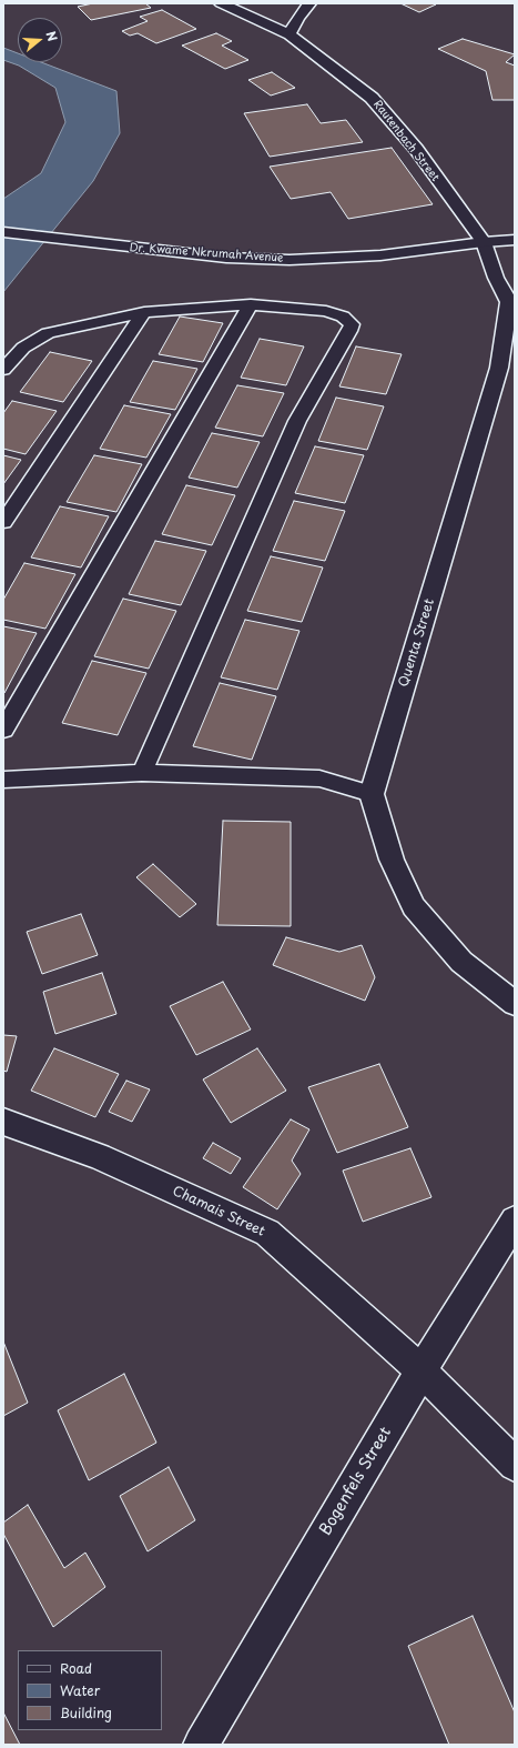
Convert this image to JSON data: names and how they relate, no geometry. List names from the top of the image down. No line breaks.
{"streets":{"street":["Rautenbach Street","Dr. Kwame Nkrumah Avenue","Quenta Street","Chamais Street","Bogenfels Street"]},"crossings":[["Rautenbach Street","Dr. Kwame Nkrumah Avenue"],["Rautenbach Street","Quenta Street"],["Dr. Kwame Nkrumah Avenue","Quenta Street"],["Chamais Street","Bogenfels Street"]],"legend":["Road","Water","Building"],"north":"right"}
